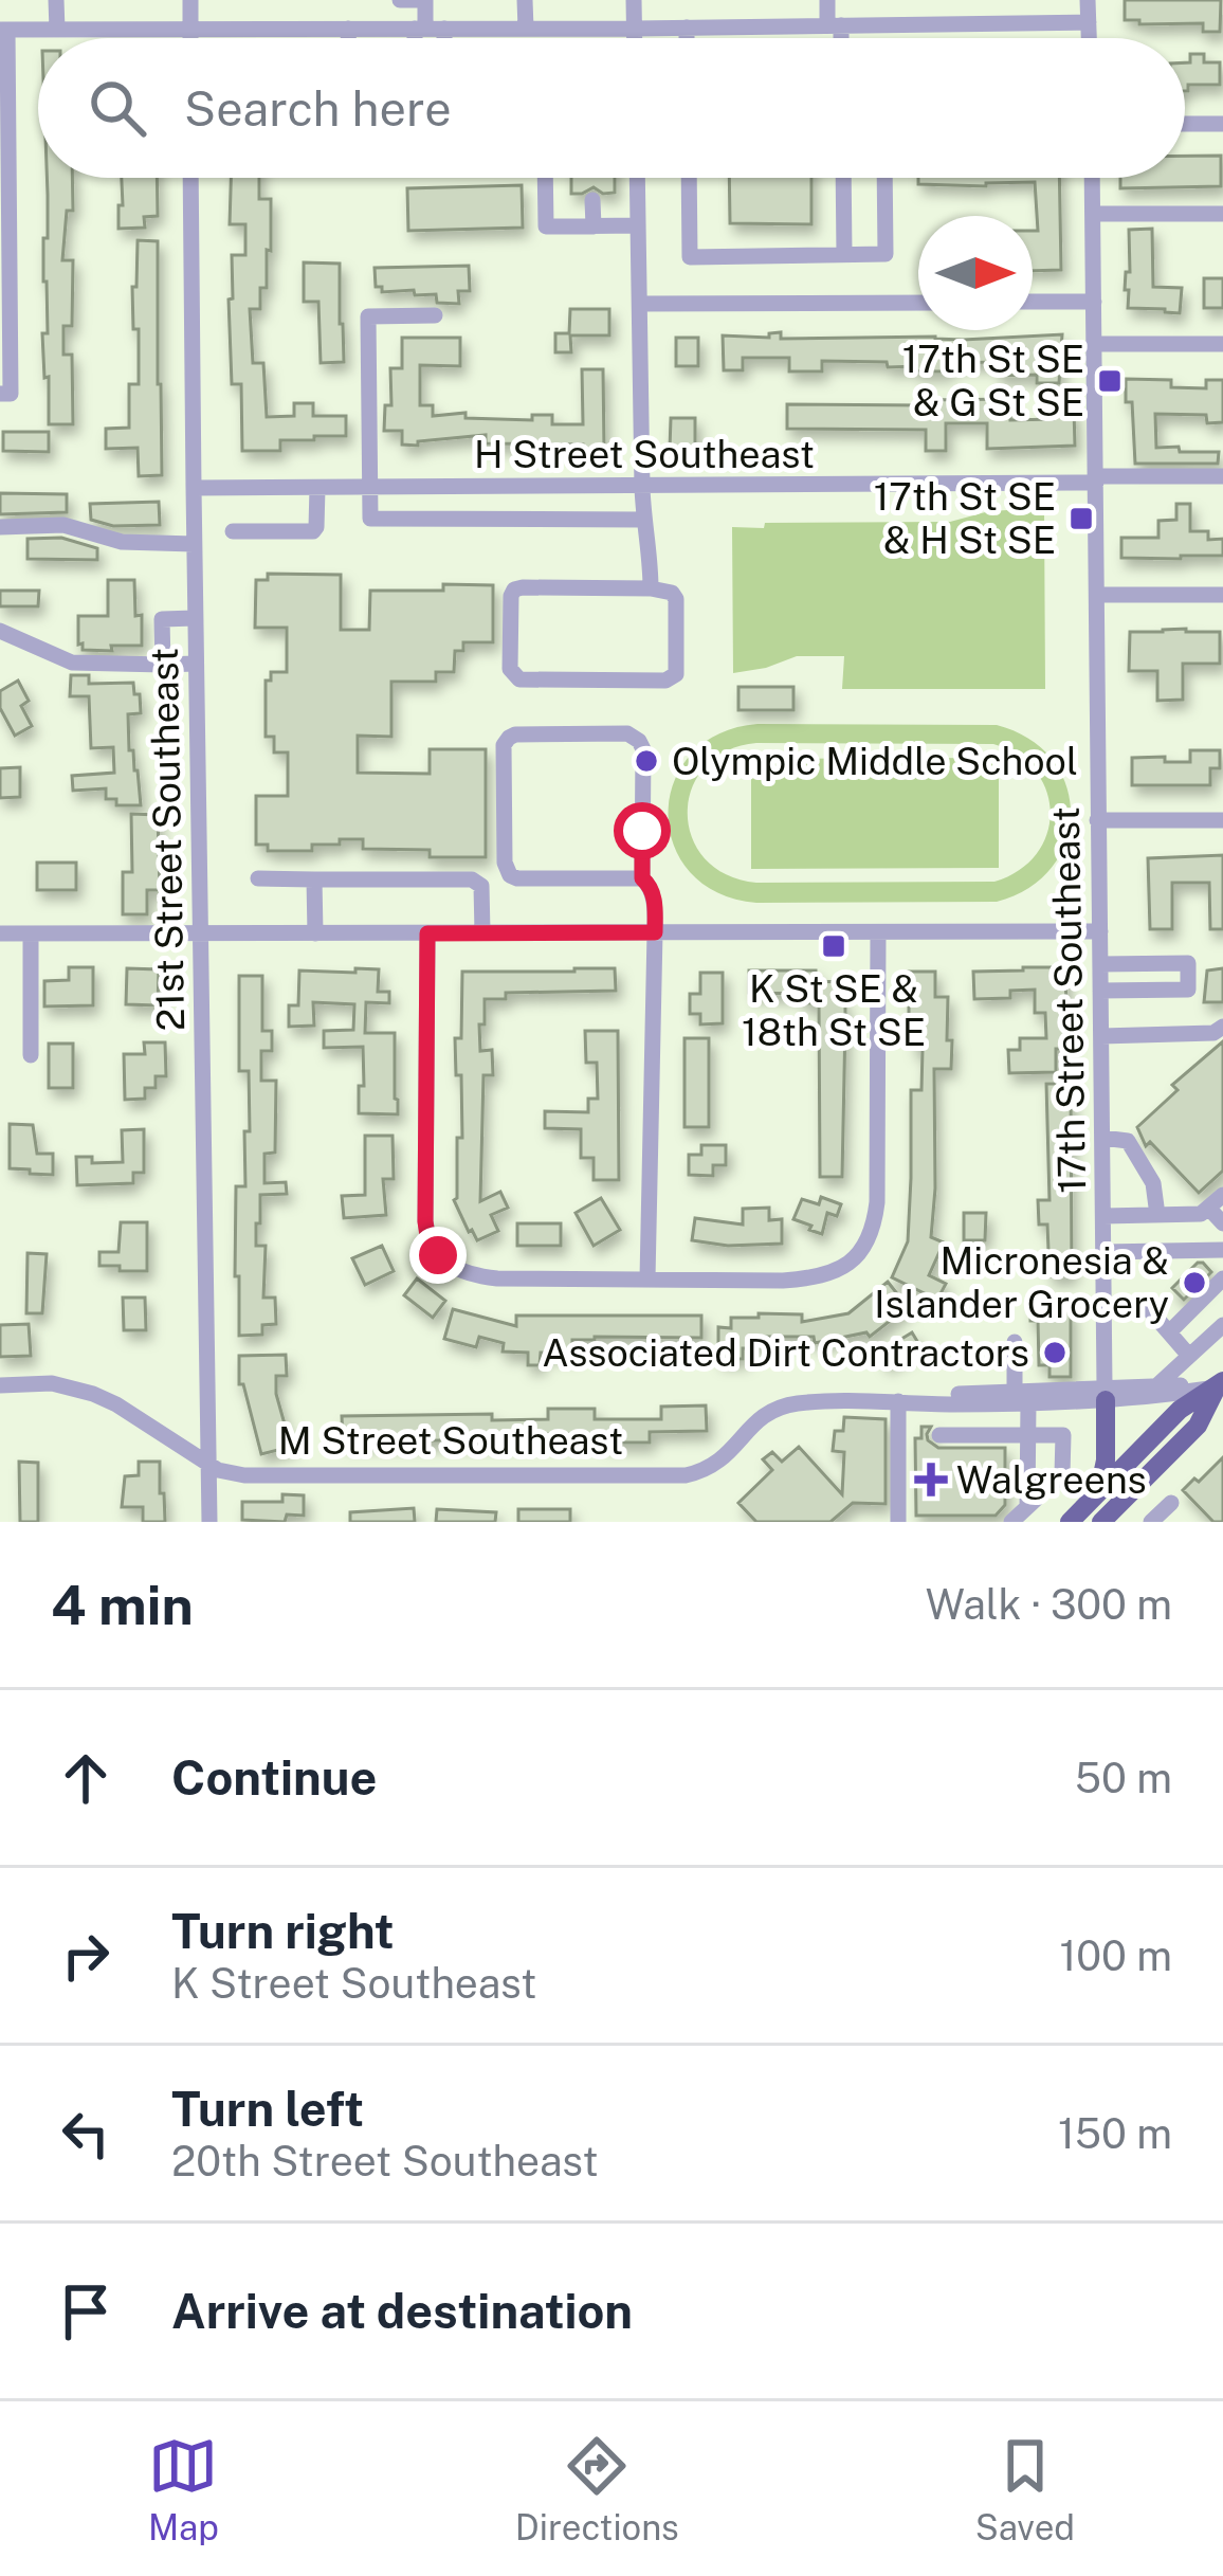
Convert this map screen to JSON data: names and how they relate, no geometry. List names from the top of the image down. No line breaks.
{"streets":{"street":["H Street Southeast","21st Street Southeast","17th Street Southeast","M Street Southeast"]},"crossings":[["H Street Southeast","21st Street Southeast"],["H Street Southeast","17th Street Southeast"],["21st Street Southeast","M Street Southeast"],["17th Street Southeast","M Street Southeast"]],"places":{"transit":["17th St SE & G St SE","17th St SE & H St SE","K St SE & 18th St SE"],"other":["Olympic Middle School","Micronesia & Islander Grocery","Associated Dirt Contractors"],"health":["Walgreens"]},"north":"right","page":{"search":"Search here","heading":["4 min","Walk · 300 m"],"list":[["Continue","50 m"],["Turn right","K Street Southeast","100 m"],["Turn left","20th Street Southeast","150 m"],"Arrive at destination"],"nav":["Map","Directions","Saved"]}}
